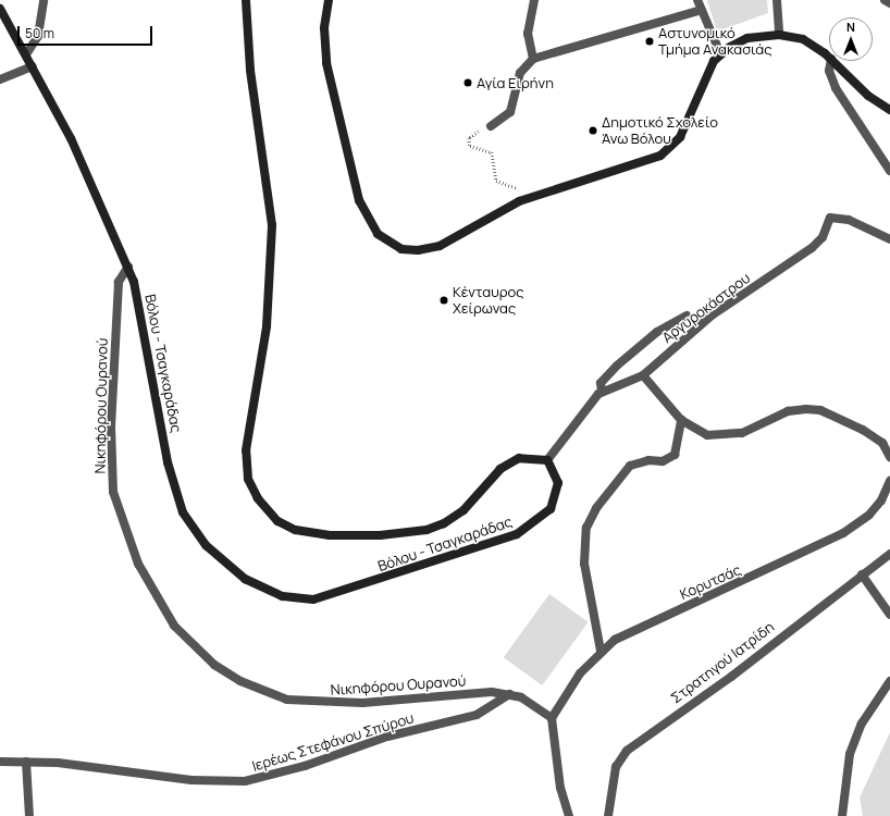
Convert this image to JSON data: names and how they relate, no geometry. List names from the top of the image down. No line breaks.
{"streets":{"main road":["Βόλου - Τσαγκαράδας"],"street":["Αργυροκάστρου","Νικηφόρου Ουρανού","Κορυτσάς","Στρατηγού Ιατρίδη","Ιερέως Στεφάνου Σπύρου"]},"crossings":[["Βόλου - Τσαγκαράδας","Νικηφόρου Ουρανού"],["Νικηφόρου Ουρανού","Κορυτσάς"],["Νικηφόρου Ουρανού","Ιερέως Στεφάνου Σπύρου"]],"places":["Αστυνομικό Τμήμα Ανακασιάς","Αγία Ειρήνη","Δημοτικό Σχολείο Άνω Βόλου","Κένταυρος Χείρωνας"],"scale_bar":"50 m","north":"top"}
